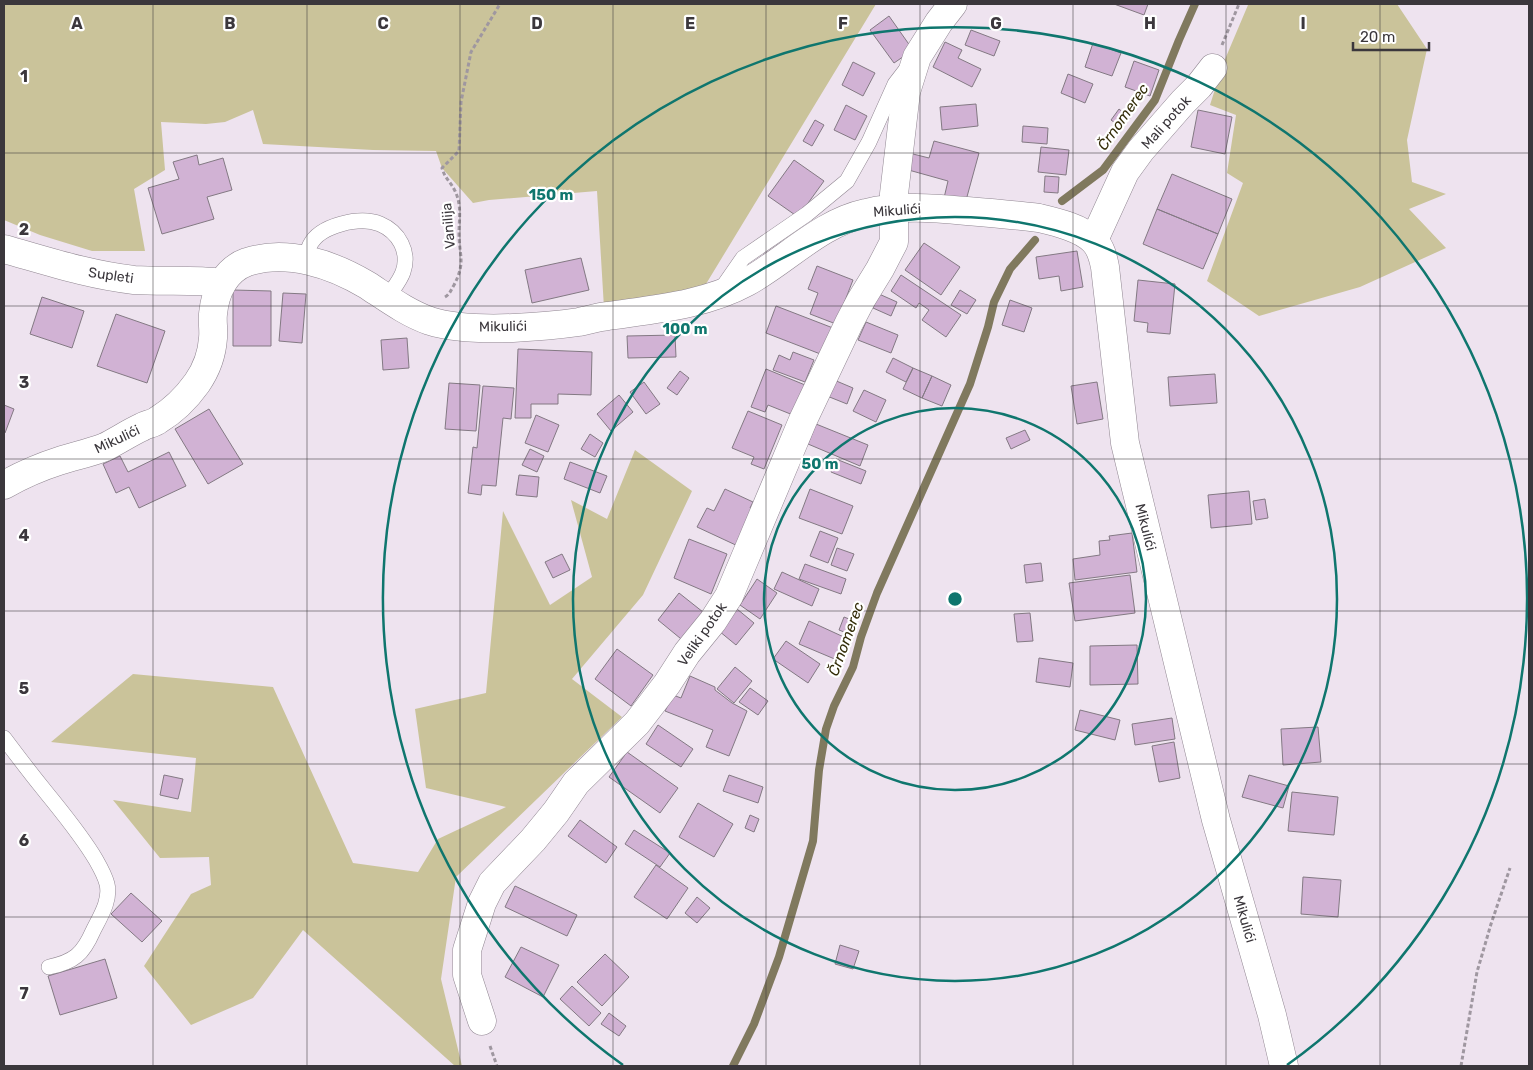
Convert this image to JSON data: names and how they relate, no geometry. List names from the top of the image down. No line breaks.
{"streets":{"street":["Mali potok","Mikulići","Supleti","Veliki potok"],"path":["Vanilija"]},"crossings":[["Mali potok","Mikulići"],["Mikulići","Vanilija"],["Mikulići","Supleti"],["Mikulići","Veliki potok"]],"water":["Črnomerec"],"scale_bar":"20 m","grid":{"columns":["A","B","C","D","E","F","G","H","I"],"rows":["1","2","3","4","5","6","7"]},"rings":["150 m","100 m","50 m"]}
